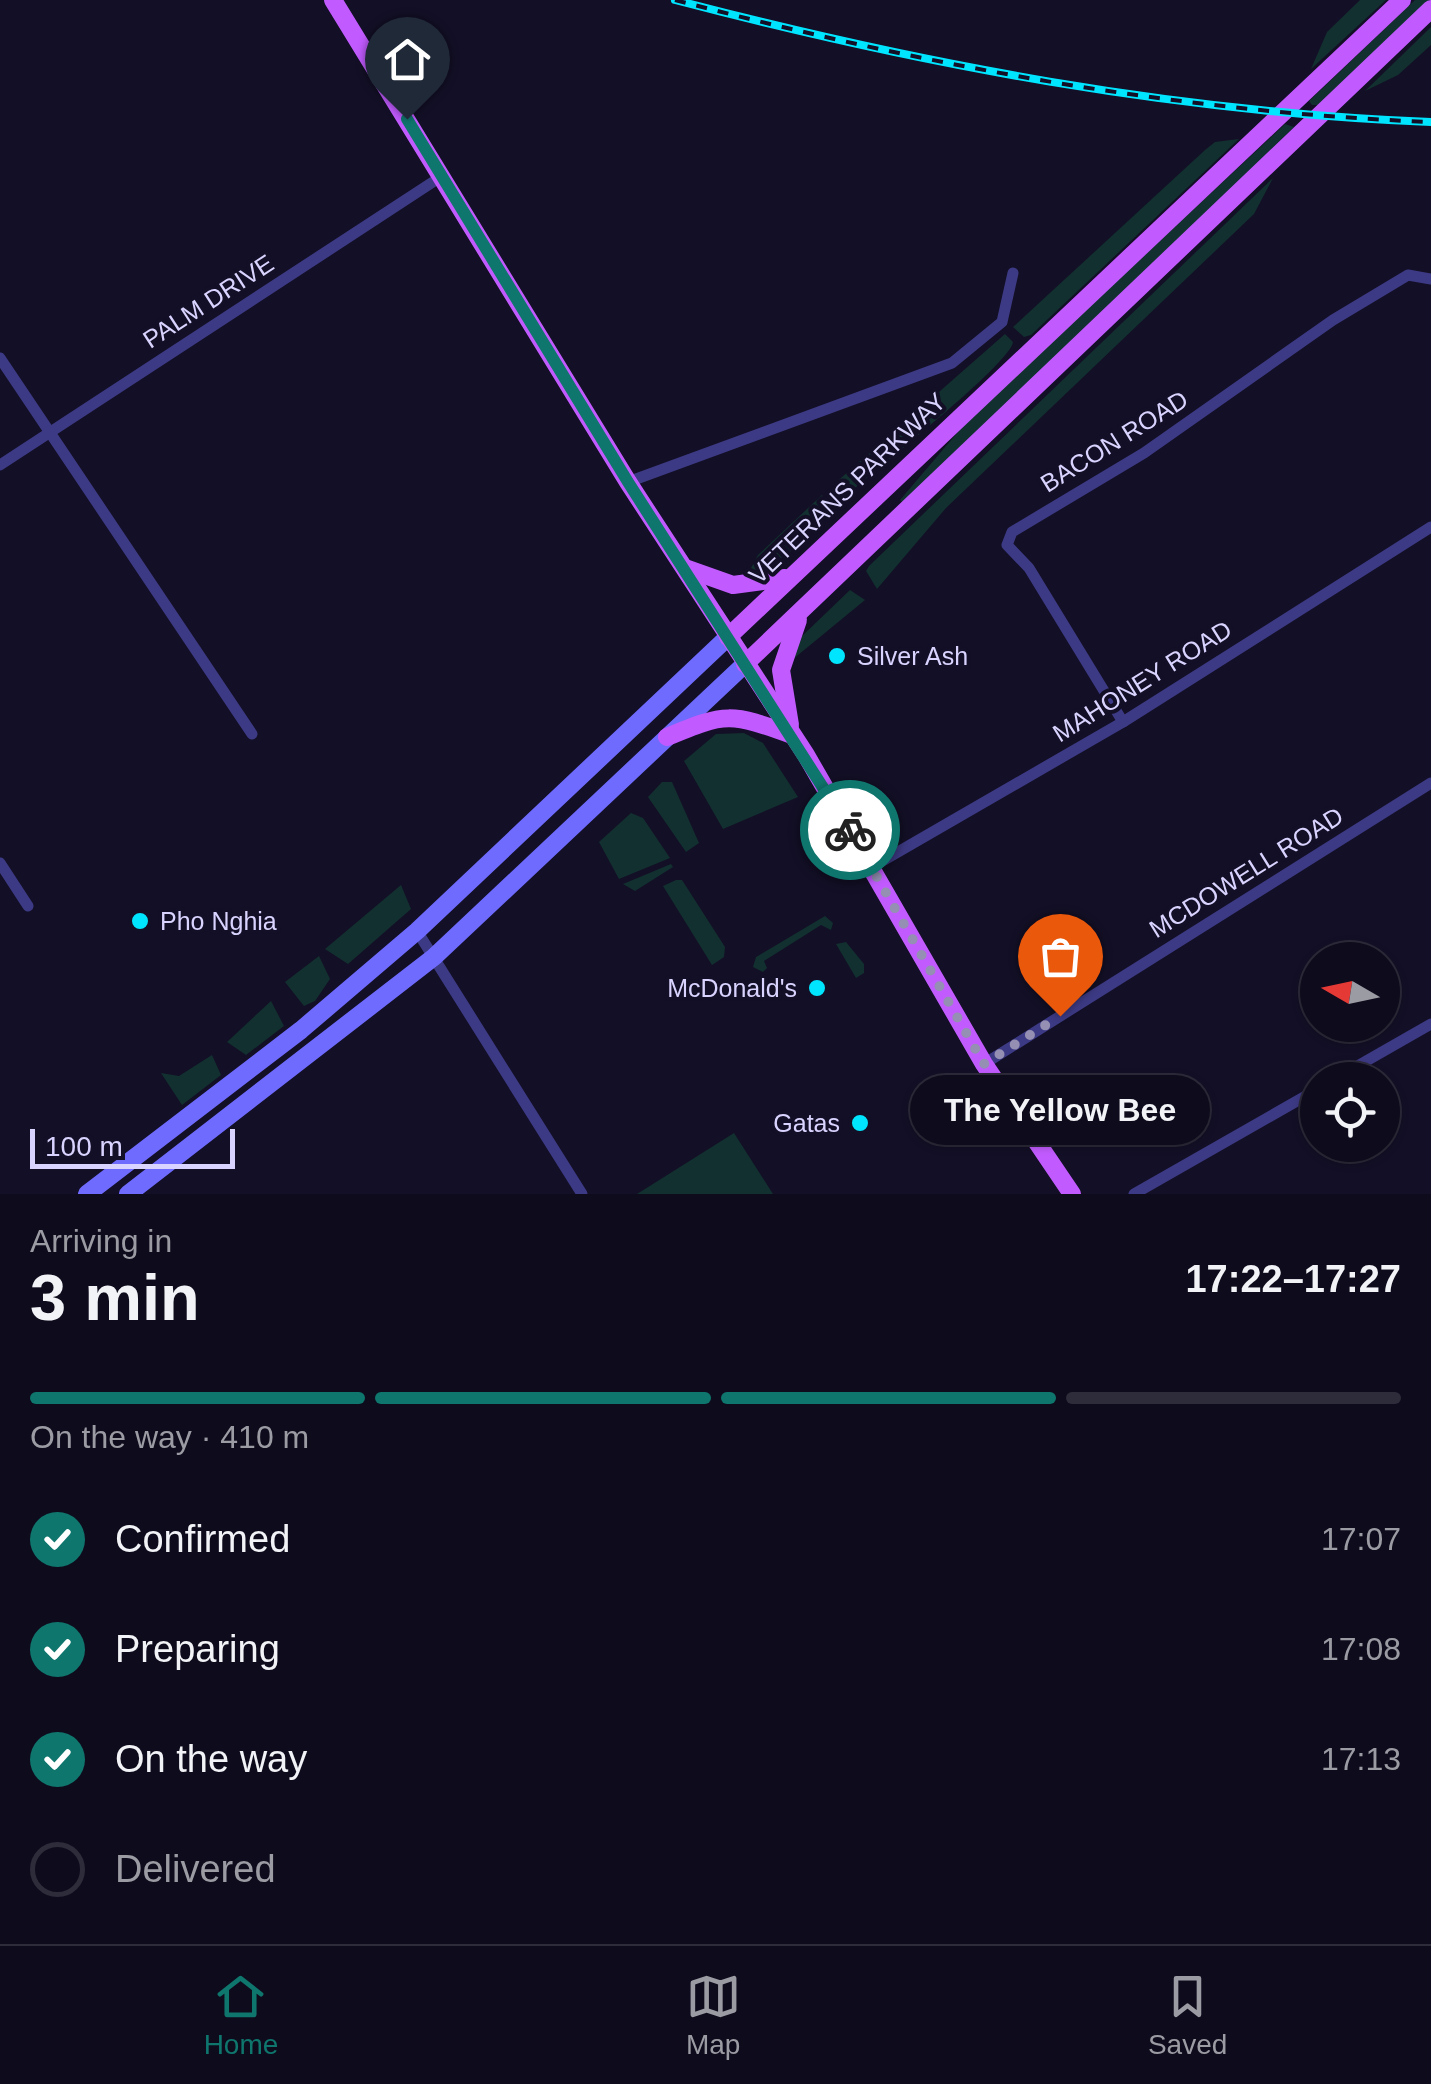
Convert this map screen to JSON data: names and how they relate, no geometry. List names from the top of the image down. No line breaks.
{"streets":{"main road":["VETERANS PARKWAY"],"street":["PALM DRIVE","BACON ROAD","MAHONEY ROAD","MCDOWELL ROAD"]},"crossings":[["BACON ROAD","MAHONEY ROAD"]],"places":["Silver Ash","Pho Nghia","McDonald's","The Yellow Bee","Gatas"],"scale_bar":"100 m","north":"left","page":{"bubble":"The Yellow Bee","scale":"100 m","heading":["3 min","Arriving in","17:22–17:27"],"bar":"On the way · 410 m","list":[["Confirmed","17:07"],["Preparing","17:08"],["On the way","17:13"],"Delivered"],"tabs":["Home","Map","Saved"]}}
